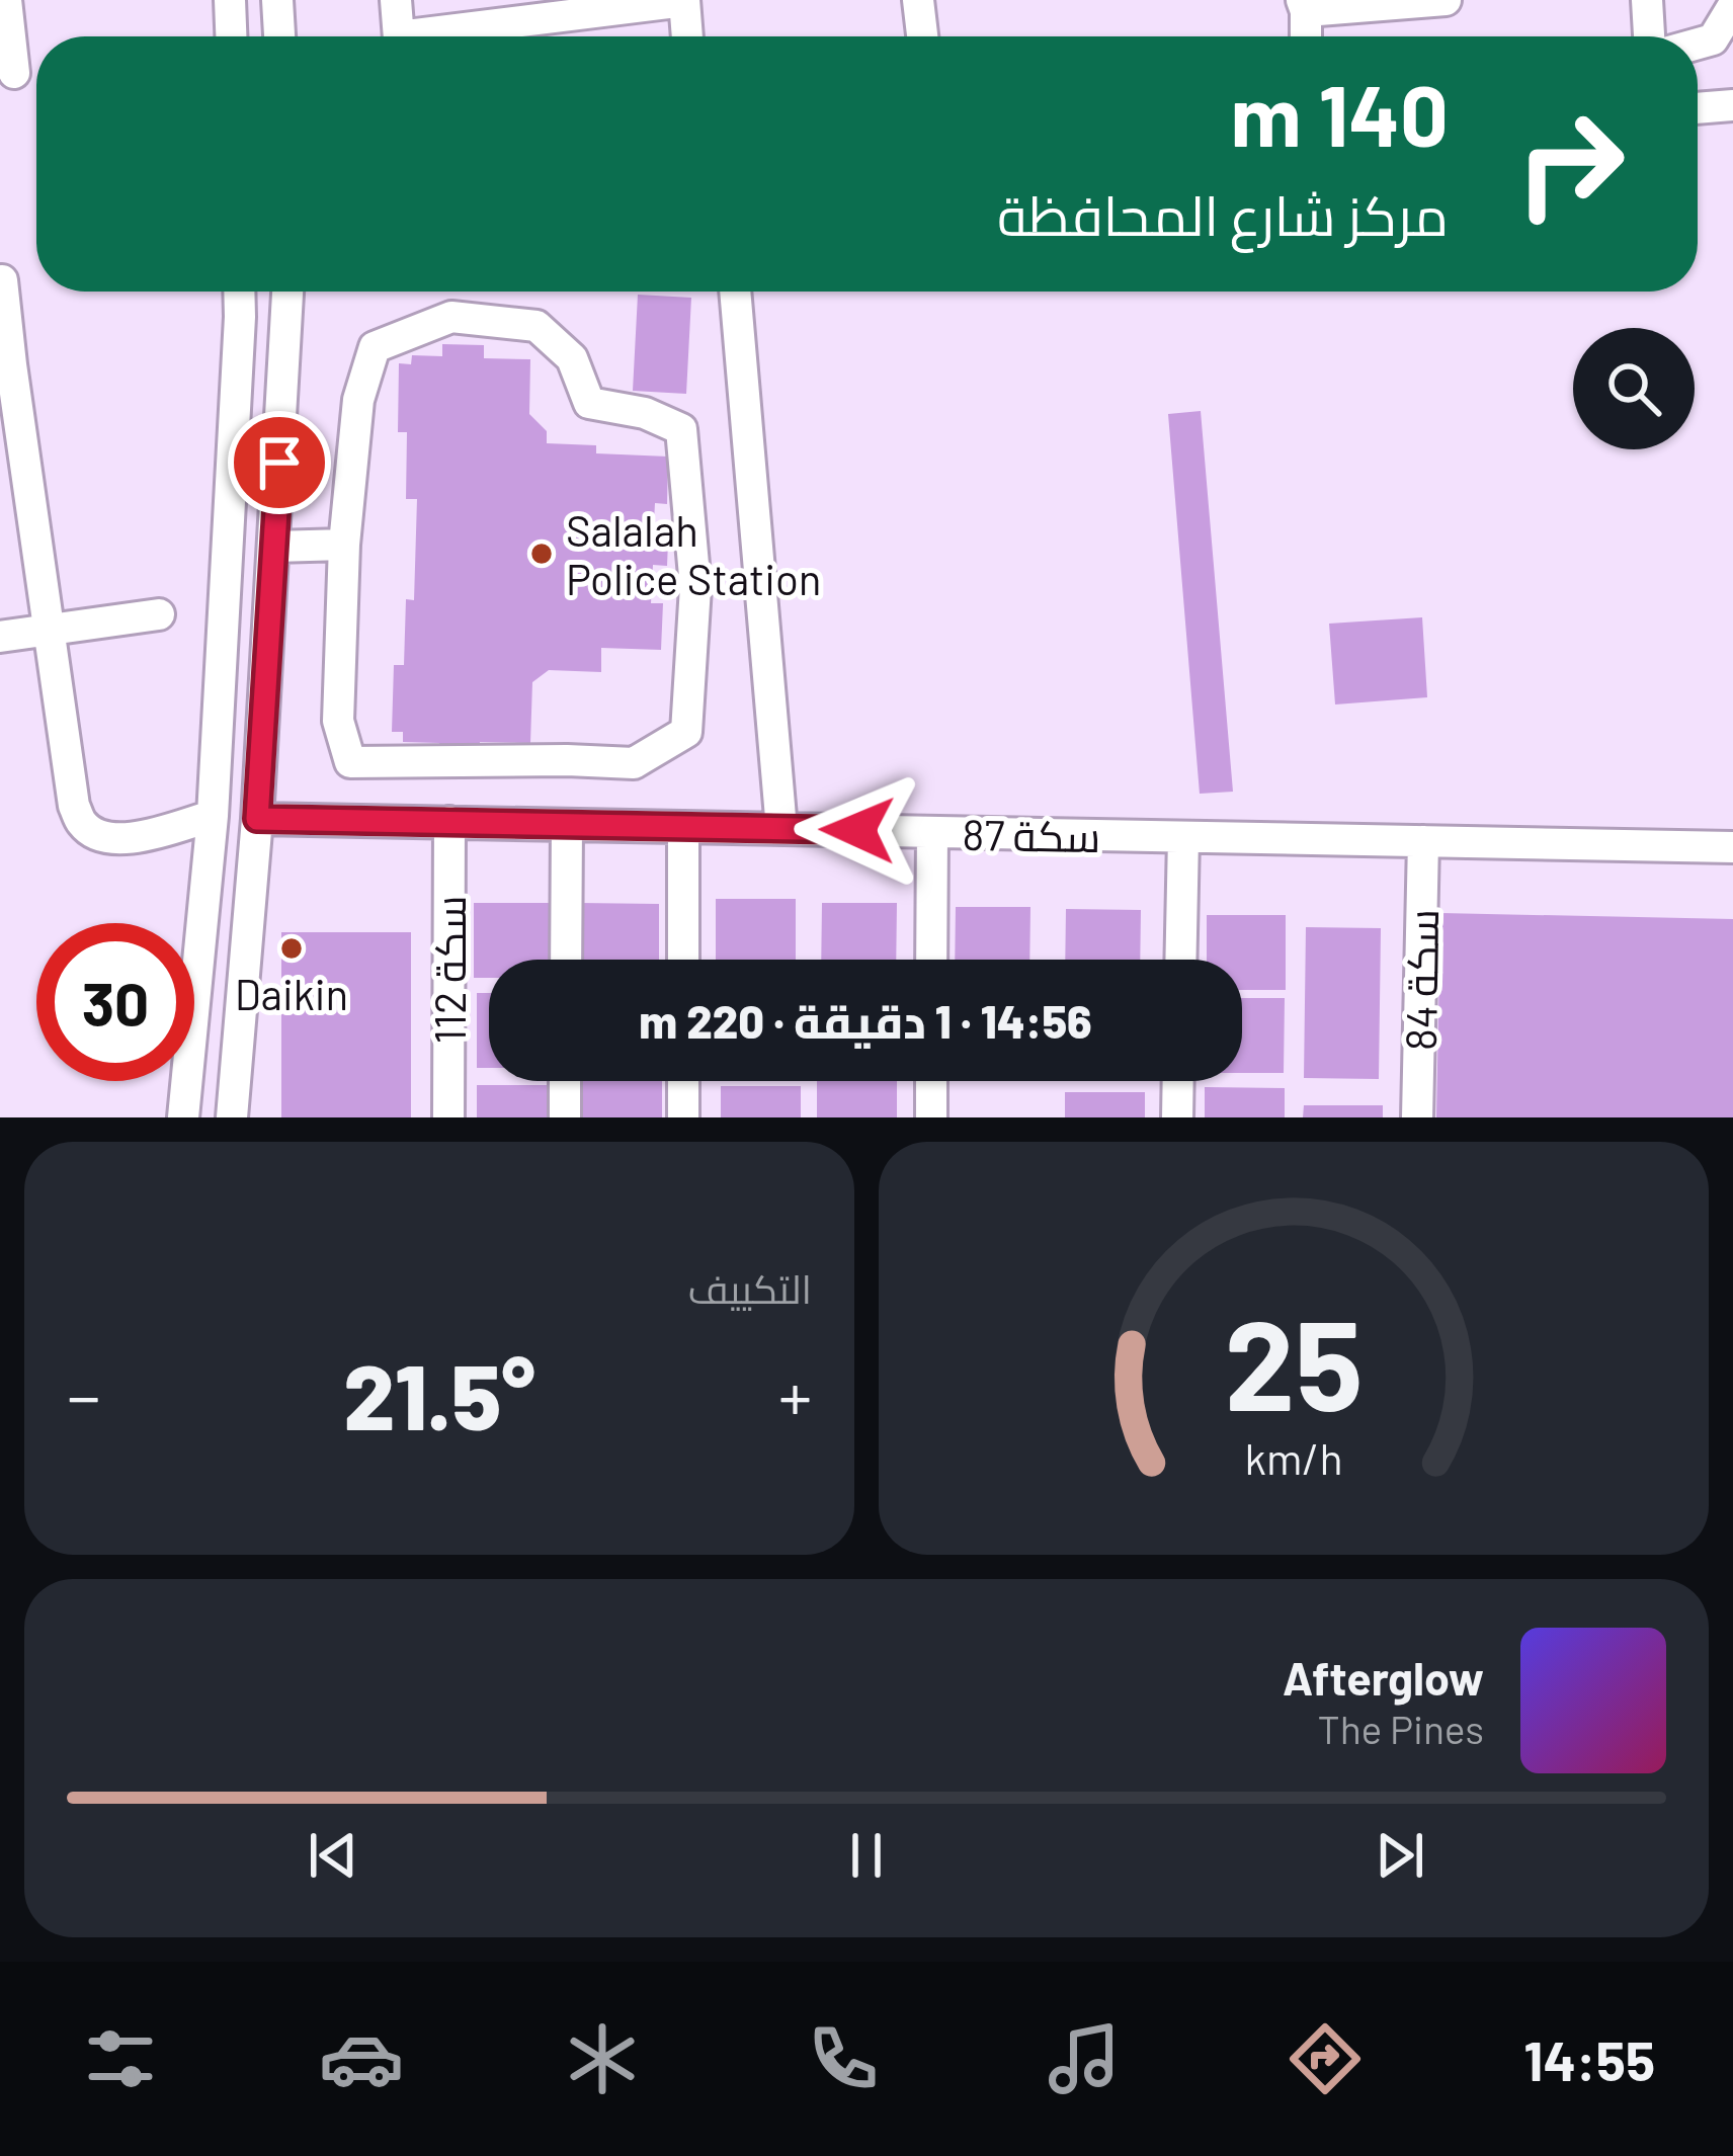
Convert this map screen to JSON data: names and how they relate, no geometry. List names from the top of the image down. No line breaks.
{"streets":{"street":["سكة 87","سكة 112","سكة 84"]},"crossings":[["سكة 87","سكة 112"],["سكة 87","سكة 84"]],"places":["Salalah Police Station","Daikin"],"page":{"turn":["140 m","مركز شارع المحافظة"],"limit":"30","trip":"14:56 · 1 دقيقة · 220 m","tile":"التكييف","heat":["−","21.5°","+"],"song":["Afterglow","The Pines"],"tabs":"14:55","gauge":["25","km/h"]}}
